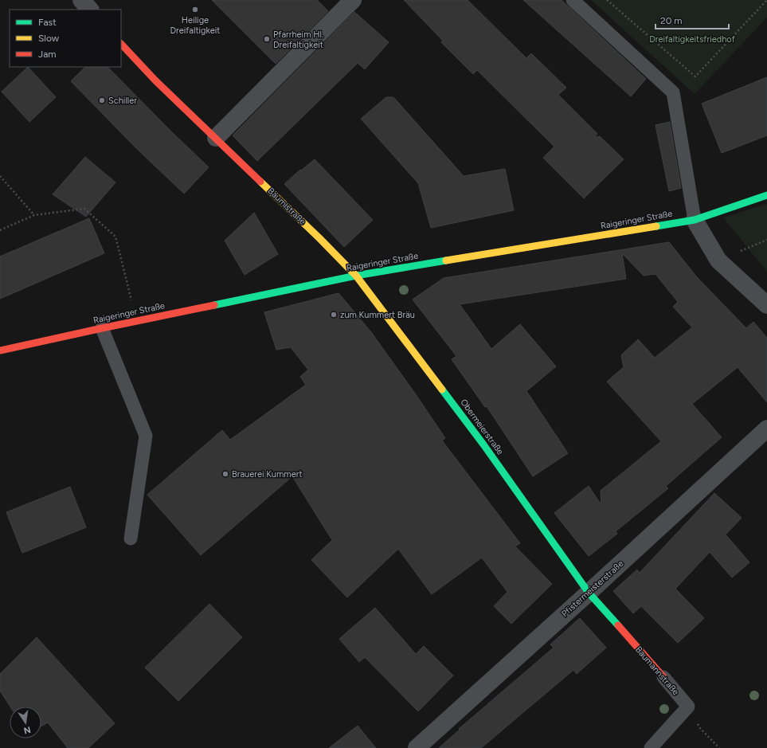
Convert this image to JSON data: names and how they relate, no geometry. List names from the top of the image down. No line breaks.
{"streets":{"street":["Bäumlstraße","Raigeringer Straße","Obermeierstraße","Pfistermeisterstraße","Baumannstraße"]},"crossings":[["Bäumlstraße","Raigeringer Straße"],["Bäumlstraße","Obermeierstraße"],["Raigeringer Straße","Obermeierstraße"],["Obermeierstraße","Pfistermeisterstraße"],["Obermeierstraße","Baumannstraße"],["Pfistermeisterstraße","Baumannstraße"]],"parks":["Dreifaltigkeitsfriedhof"],"places":["Heilige Dreifaltigkeit","Pfarrheim Hl. Dreifaltigkeit","Schiller","zum Kummert Bräu","Brauerei Kummert"],"legend":["Fast","Slow","Jam"],"scale_bar":"20 m","north":"bottom"}
